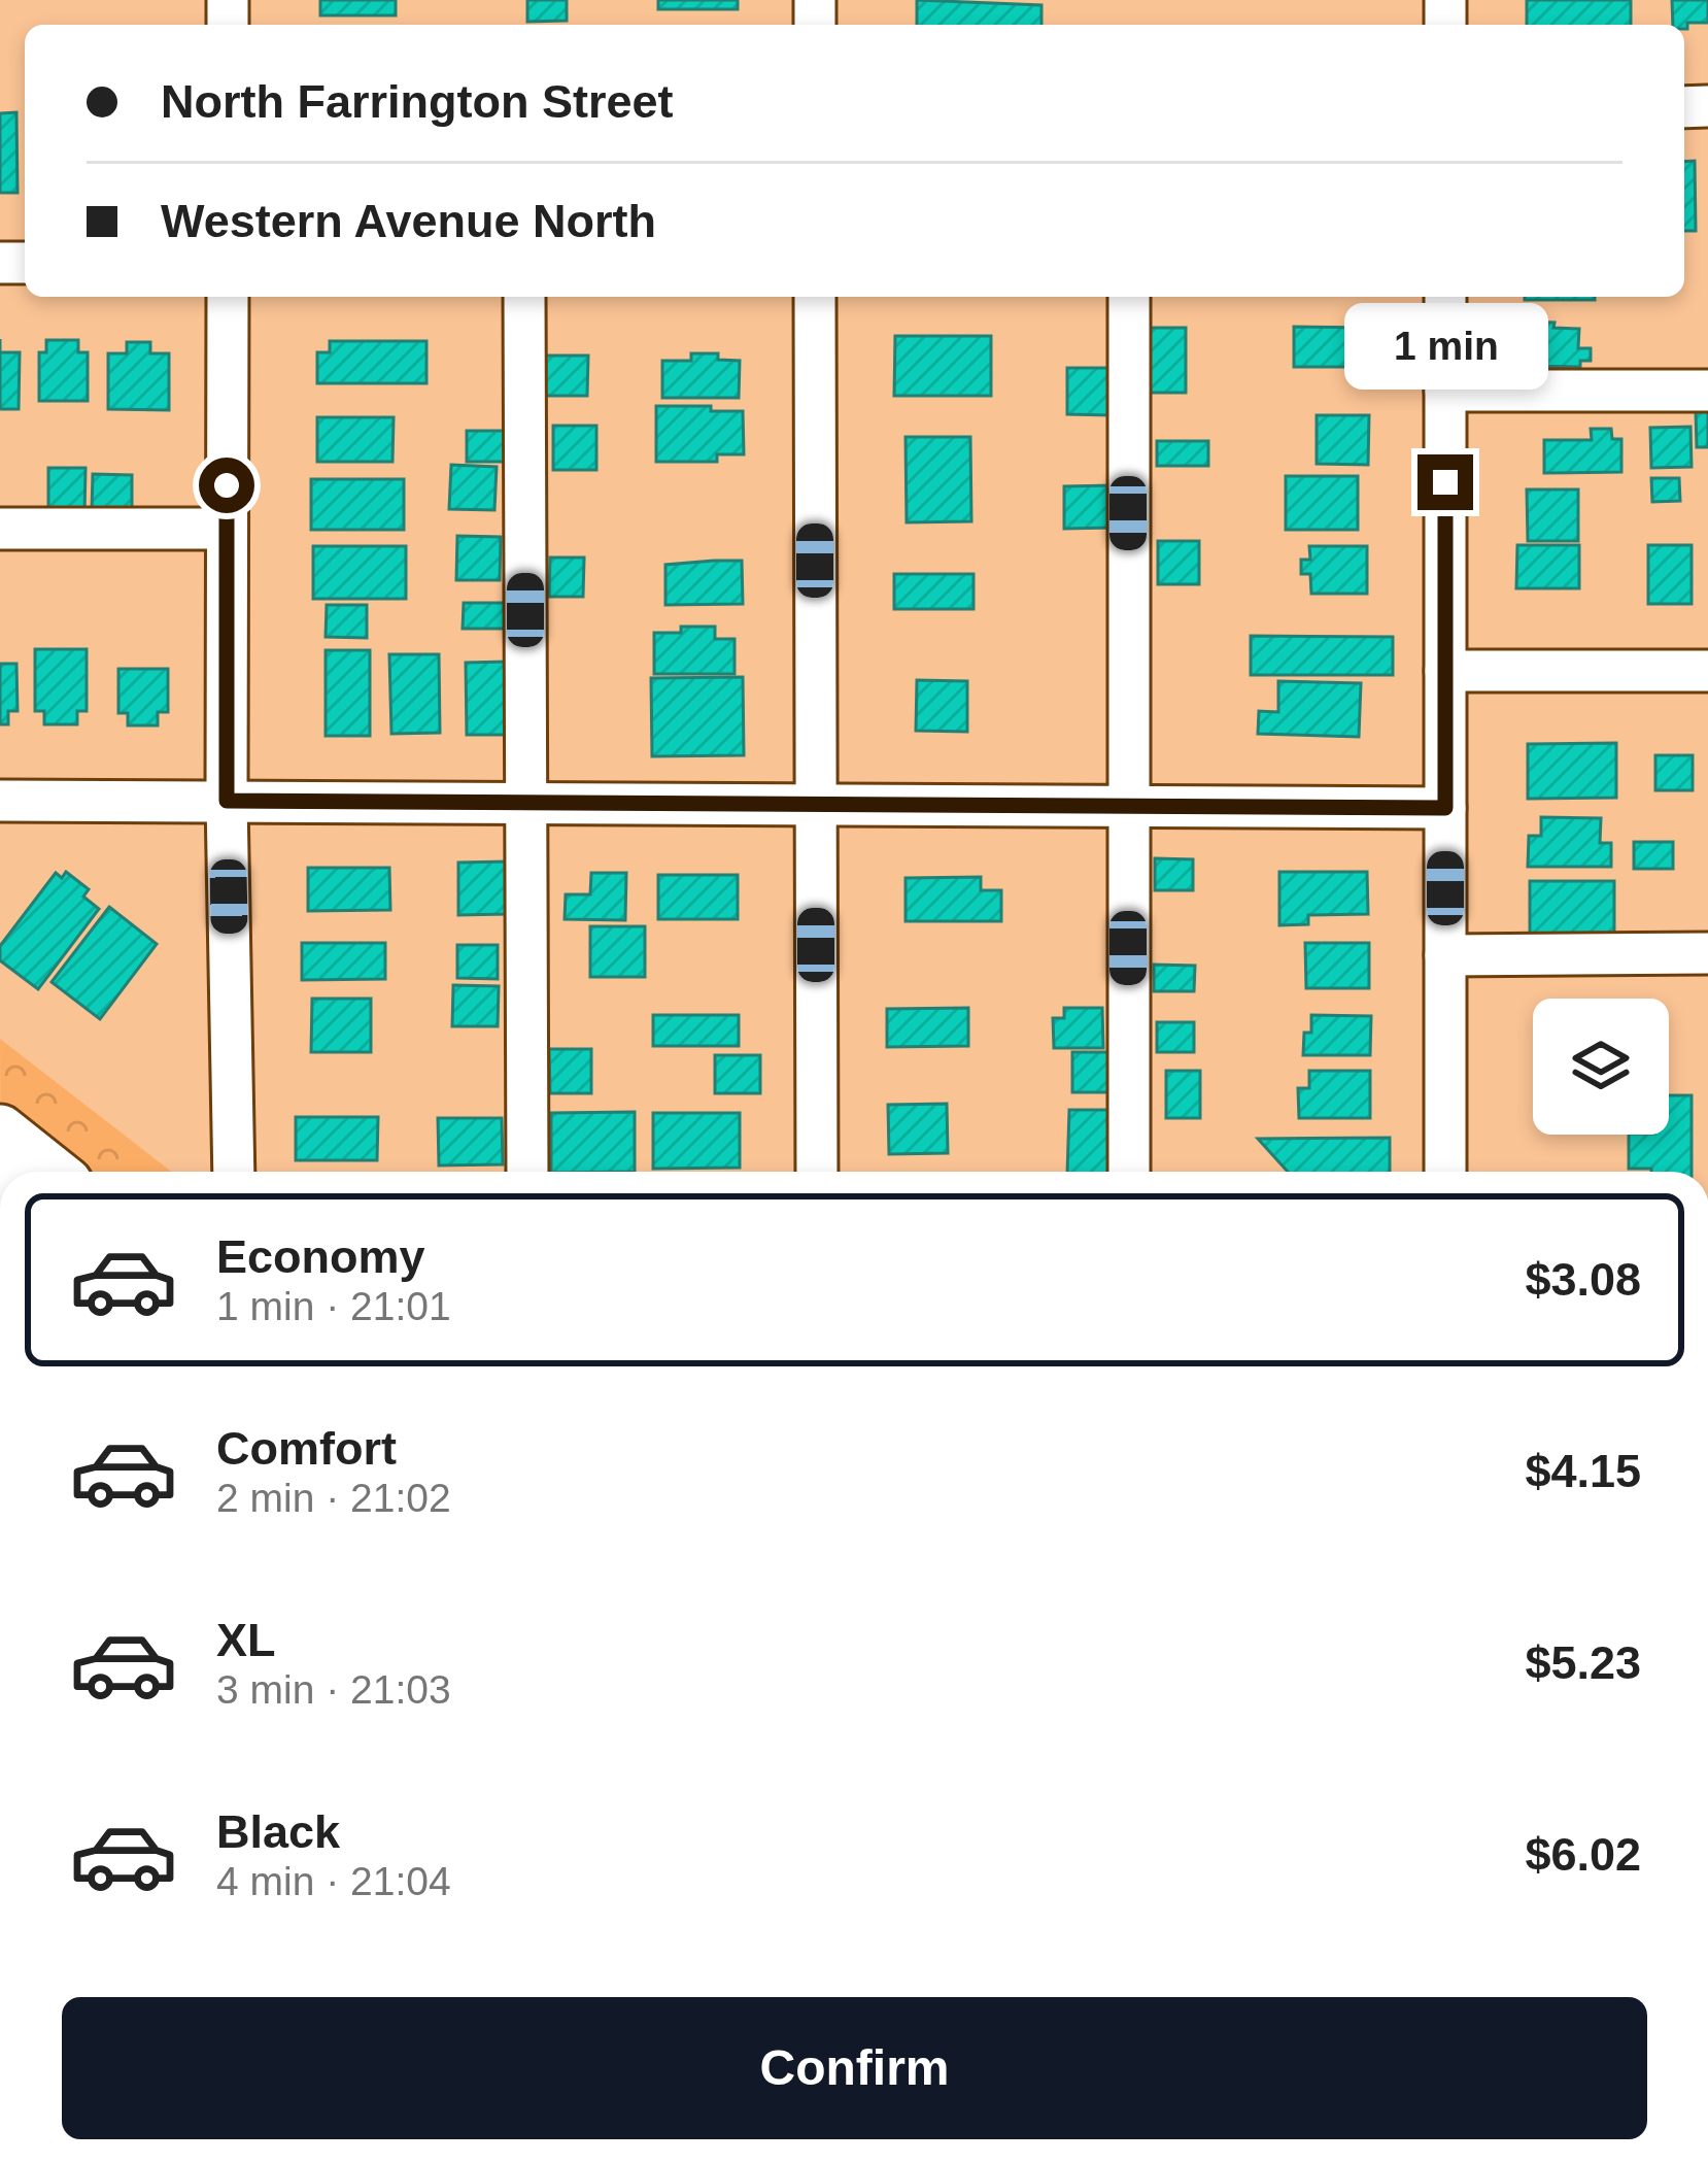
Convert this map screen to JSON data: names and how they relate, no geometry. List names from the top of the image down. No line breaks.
{"page":{"banner":["North Farrington Street","Western Avenue North"],"bubble":"1 min","list":[{"name":"Economy","note":"1 min · 21:01","value":"$3.08"},{"name":"Comfort","note":"2 min · 21:02","value":"$4.15"},{"name":"XL","note":"3 min · 21:03","value":"$5.23"},{"name":"Black","note":"4 min · 21:04","value":"$6.02"}],"buttons":"Confirm"}}
